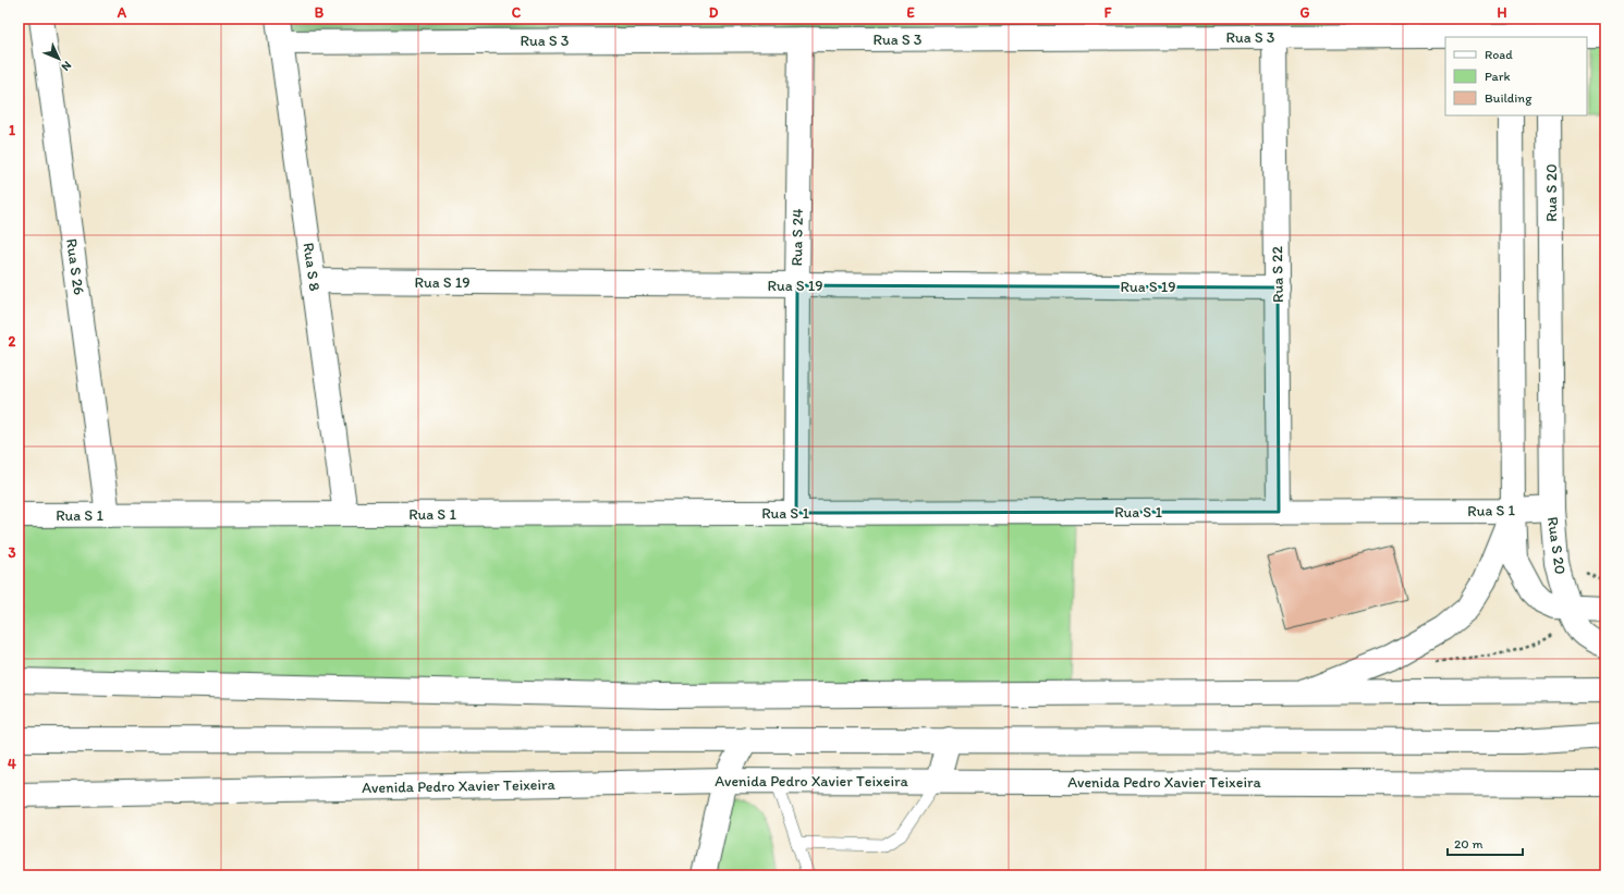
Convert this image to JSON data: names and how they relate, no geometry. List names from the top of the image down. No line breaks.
{"streets":{"street":["Rua S 3","Rua S 20","Rua S 24","Rua S 26","Rua S 8","Rua S 22","Rua S 19","Rua S 1","Avenida Pedro Xavier Teixeira"]},"crossings":[["Rua S 3","Rua S 24"],["Rua S 3","Rua S 8"],["Rua S 3","Rua S 22"],["Rua S 20","Rua S 1"],["Rua S 24","Rua S 19"],["Rua S 24","Rua S 1"],["Rua S 26","Rua S 1"],["Rua S 8","Rua S 19"],["Rua S 8","Rua S 1"],["Rua S 22","Rua S 19"],["Rua S 22","Rua S 1"]],"legend":["Road","Park","Building"],"scale_bar":"20 m","north":"bottom right","grid":{"columns":["A","B","C","D","E","F","G","H"],"rows":["1","2","3","4"]}}
